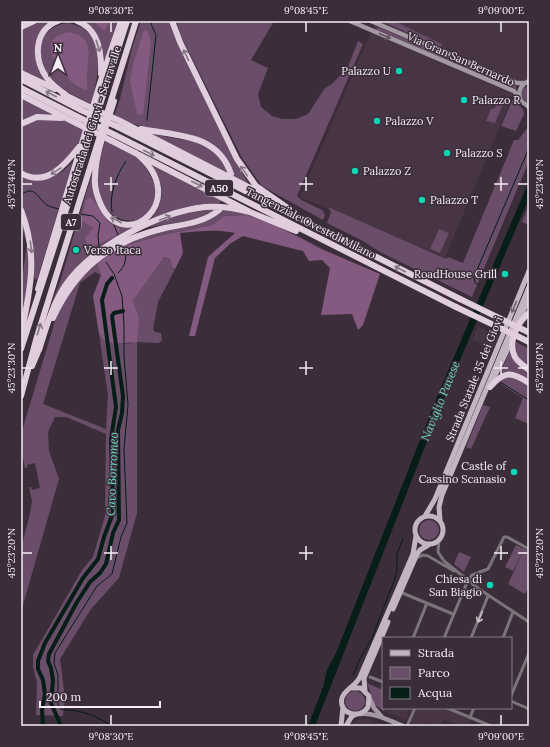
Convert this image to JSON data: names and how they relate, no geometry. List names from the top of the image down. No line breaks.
{"streets":{"highway":["Autostrada dei Giovi - Serravalle","A50","A7","Tangenziale Ovest di Milano"],"main road":["Via Gran San Bernardo","Strada Statale 35 dei Giovi"]},"crossings":[["Autostrada dei Giovi - Serravalle","A7"]],"water":["Naviglio Pavese","Cavo Borromeo"],"places":["Palazzo U","Palazzo R","Palazzo V","Palazzo S","Palazzo Z","Palazzo T","Verso Itaca","RoadHouse Grill","Castle of Cassino Scanasio","Chiesa di San Biagio"],"legend":["Strada","Parco","Acqua"],"scale_bar":"200 m","north":"top","coordinates":["9°08'30\"E","9°08'45\"E","9°09'00\"E","45°23'40\"N","45°23'30\"N","45°23'20\"N"]}
